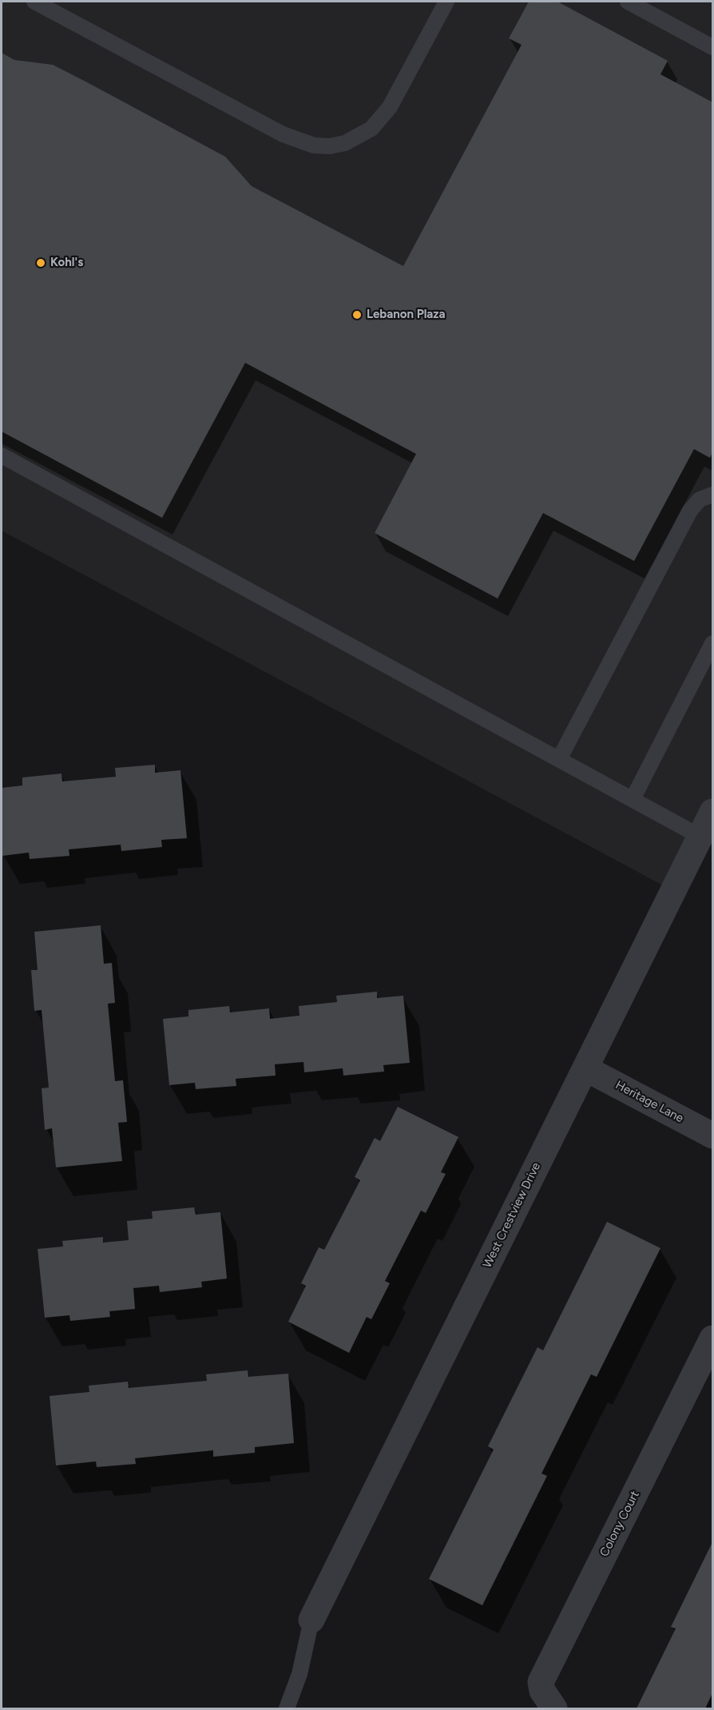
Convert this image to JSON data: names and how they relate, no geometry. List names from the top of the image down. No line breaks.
{"streets":{"street":["Heritage Lane","West Crestview Drive","Colony Court"]},"crossings":[["Heritage Lane","West Crestview Drive"]],"places":["Kohl's","Lebanon Plaza"]}
